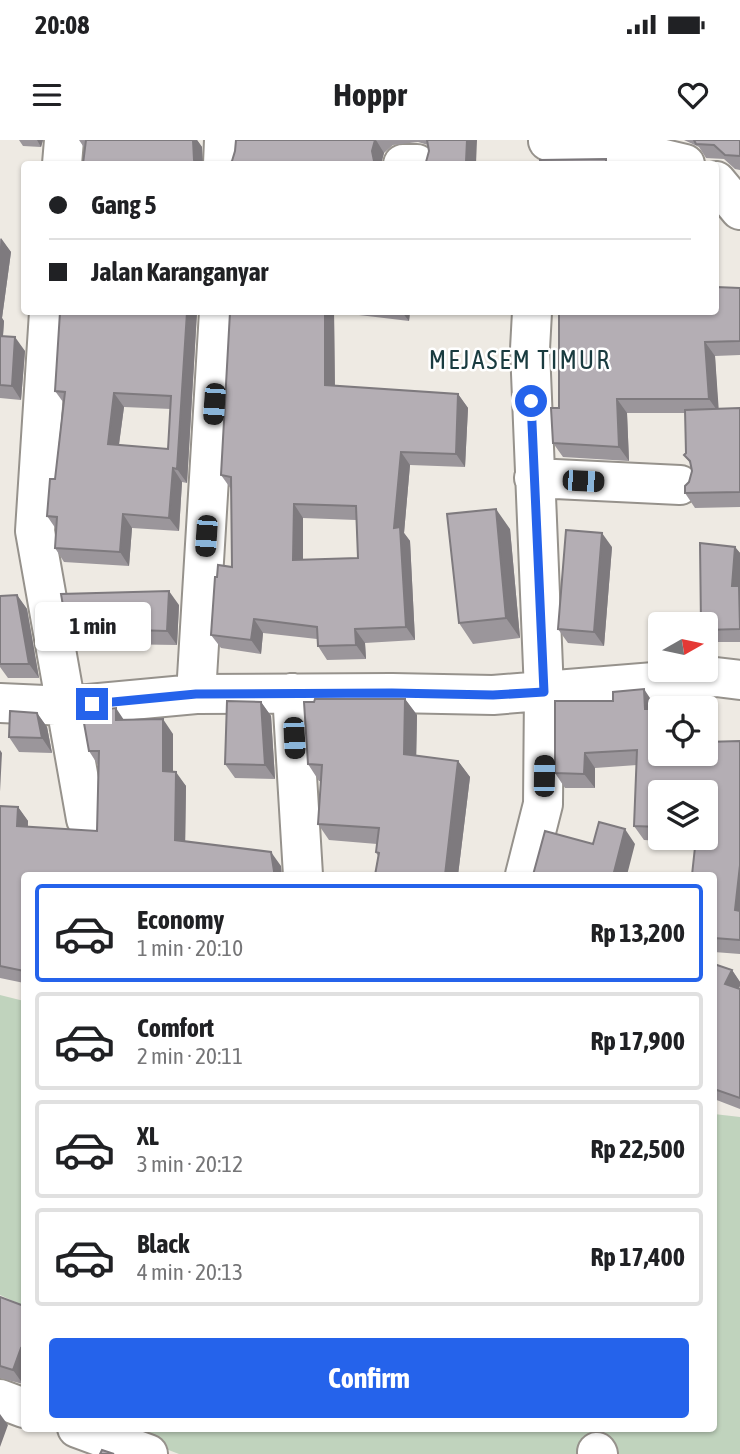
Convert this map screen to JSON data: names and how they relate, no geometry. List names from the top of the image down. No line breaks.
{"districts":["MEJASEM TIMUR"],"north":"right","page":{"status":"20:08","header":"Hoppr","banner":["Gang 5","Jalan Karanganyar"],"bubble":"1 min","list":[{"name":"Economy","note":"1 min · 20:10","value":"Rp 13,200"},{"name":"Comfort","note":"2 min · 20:11","value":"Rp 17,900"},{"name":"XL","note":"3 min · 20:12","value":"Rp 22,500"},{"name":"Black","note":"4 min · 20:13","value":"Rp 17,400"}],"buttons":"Confirm"}}
